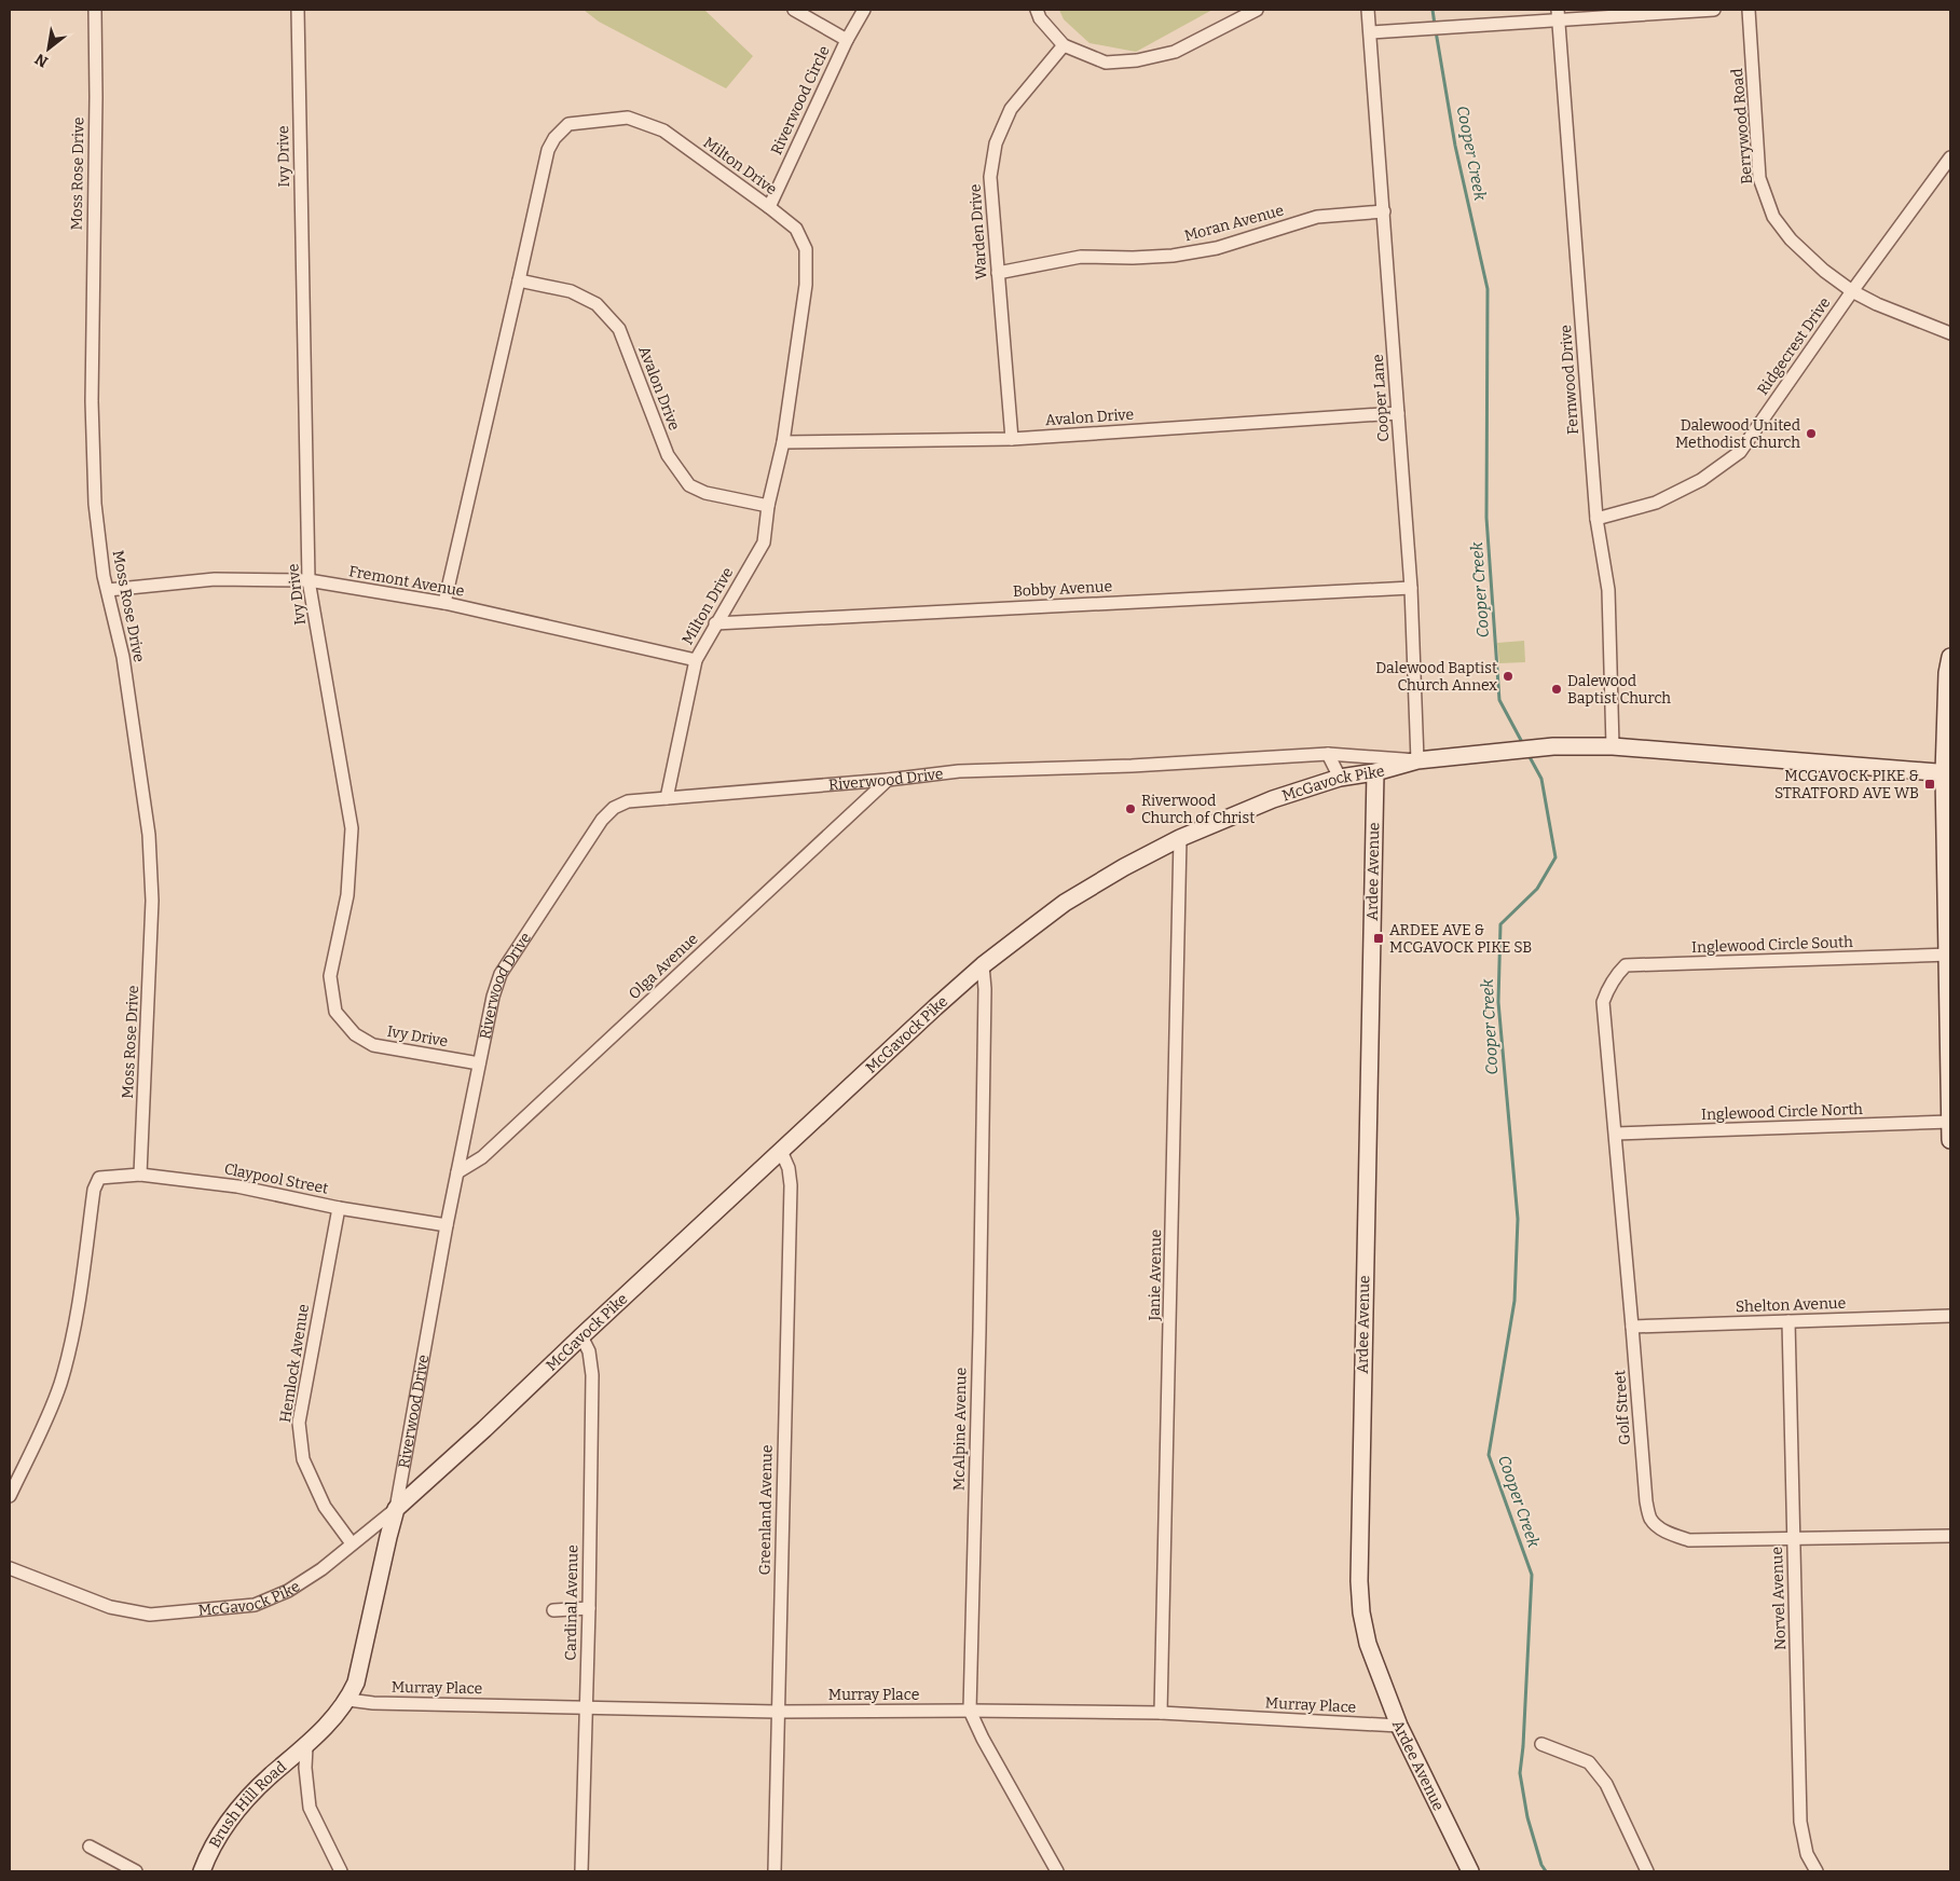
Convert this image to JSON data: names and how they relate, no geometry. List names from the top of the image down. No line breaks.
{"streets":{"street":["Riverwood Circle","Berrywood Road","Ivy Drive","Milton Drive","Moss Rose Drive","Moran Avenue","Warden Drive","Ridgecrest Drive","Fernwood Drive","Avalon Drive","Cooper Lane","Fremont Avenue","Bobby Avenue","Riverwood Drive","McGavock Pike","Ardee Avenue","Inglewood Circle South","Olga Avenue","Inglewood Circle North","Claypool Street","Janie Avenue","Shelton Avenue","Hemlock Avenue","Golf Street","McAlpine Avenue","Greenland Avenue","Norvel Avenue","Cardinal Avenue","Murray Place","Brush Hill Road"]},"crossings":[["Riverwood Circle","Milton Drive"],["Berrywood Road","Ridgecrest Drive"],["Ivy Drive","Fremont Avenue"],["Ivy Drive","Riverwood Drive"],["Milton Drive","Avalon Drive"],["Milton Drive","Fremont Avenue"],["Milton Drive","Bobby Avenue"],["Milton Drive","Riverwood Drive"],["Moss Rose Drive","Fremont Avenue"],["Moss Rose Drive","Claypool Street"],["Moran Avenue","Warden Drive"],["Moran Avenue","Cooper Lane"],["Warden Drive","Avalon Drive"],["Ridgecrest Drive","Fernwood Drive"],["Fernwood Drive","McGavock Pike"],["Avalon Drive","Cooper Lane"],["Cooper Lane","Bobby Avenue"],["Cooper Lane","Riverwood Drive"],["Cooper Lane","McGavock Pike"],["Riverwood Drive","McGavock Pike"],["Riverwood Drive","Ardee Avenue"],["Riverwood Drive","Olga Avenue"],["Riverwood Drive","Claypool Street"],["Riverwood Drive","Murray Place"],["Riverwood Drive","Brush Hill Road"],["McGavock Pike","Ardee Avenue"],["McGavock Pike","Janie Avenue"],["McGavock Pike","Hemlock Avenue"],["McGavock Pike","McAlpine Avenue"],["McGavock Pike","Greenland Avenue"],["McGavock Pike","Cardinal Avenue"],["Ardee Avenue","Murray Place"],["Inglewood Circle South","Golf Street"],["Inglewood Circle North","Golf Street"],["Claypool Street","Hemlock Avenue"],["Janie Avenue","Murray Place"],["Shelton Avenue","Golf Street"],["Shelton Avenue","Norvel Avenue"],["Golf Street","Norvel Avenue"],["McAlpine Avenue","Murray Place"],["Greenland Avenue","Murray Place"],["Cardinal Avenue","Murray Place"]],"water":["Cooper Creek"],"places":{"other":["Dalewood United Methodist Church","Dalewood Baptist Church Annex","Dalewood Baptist Church","Riverwood Church of Christ"],"transit":["MCGAVOCK PIKE & STRATFORD AVE WB","ARDEE AVE & MCGAVOCK PIKE SB"]},"north":"bottom left"}
